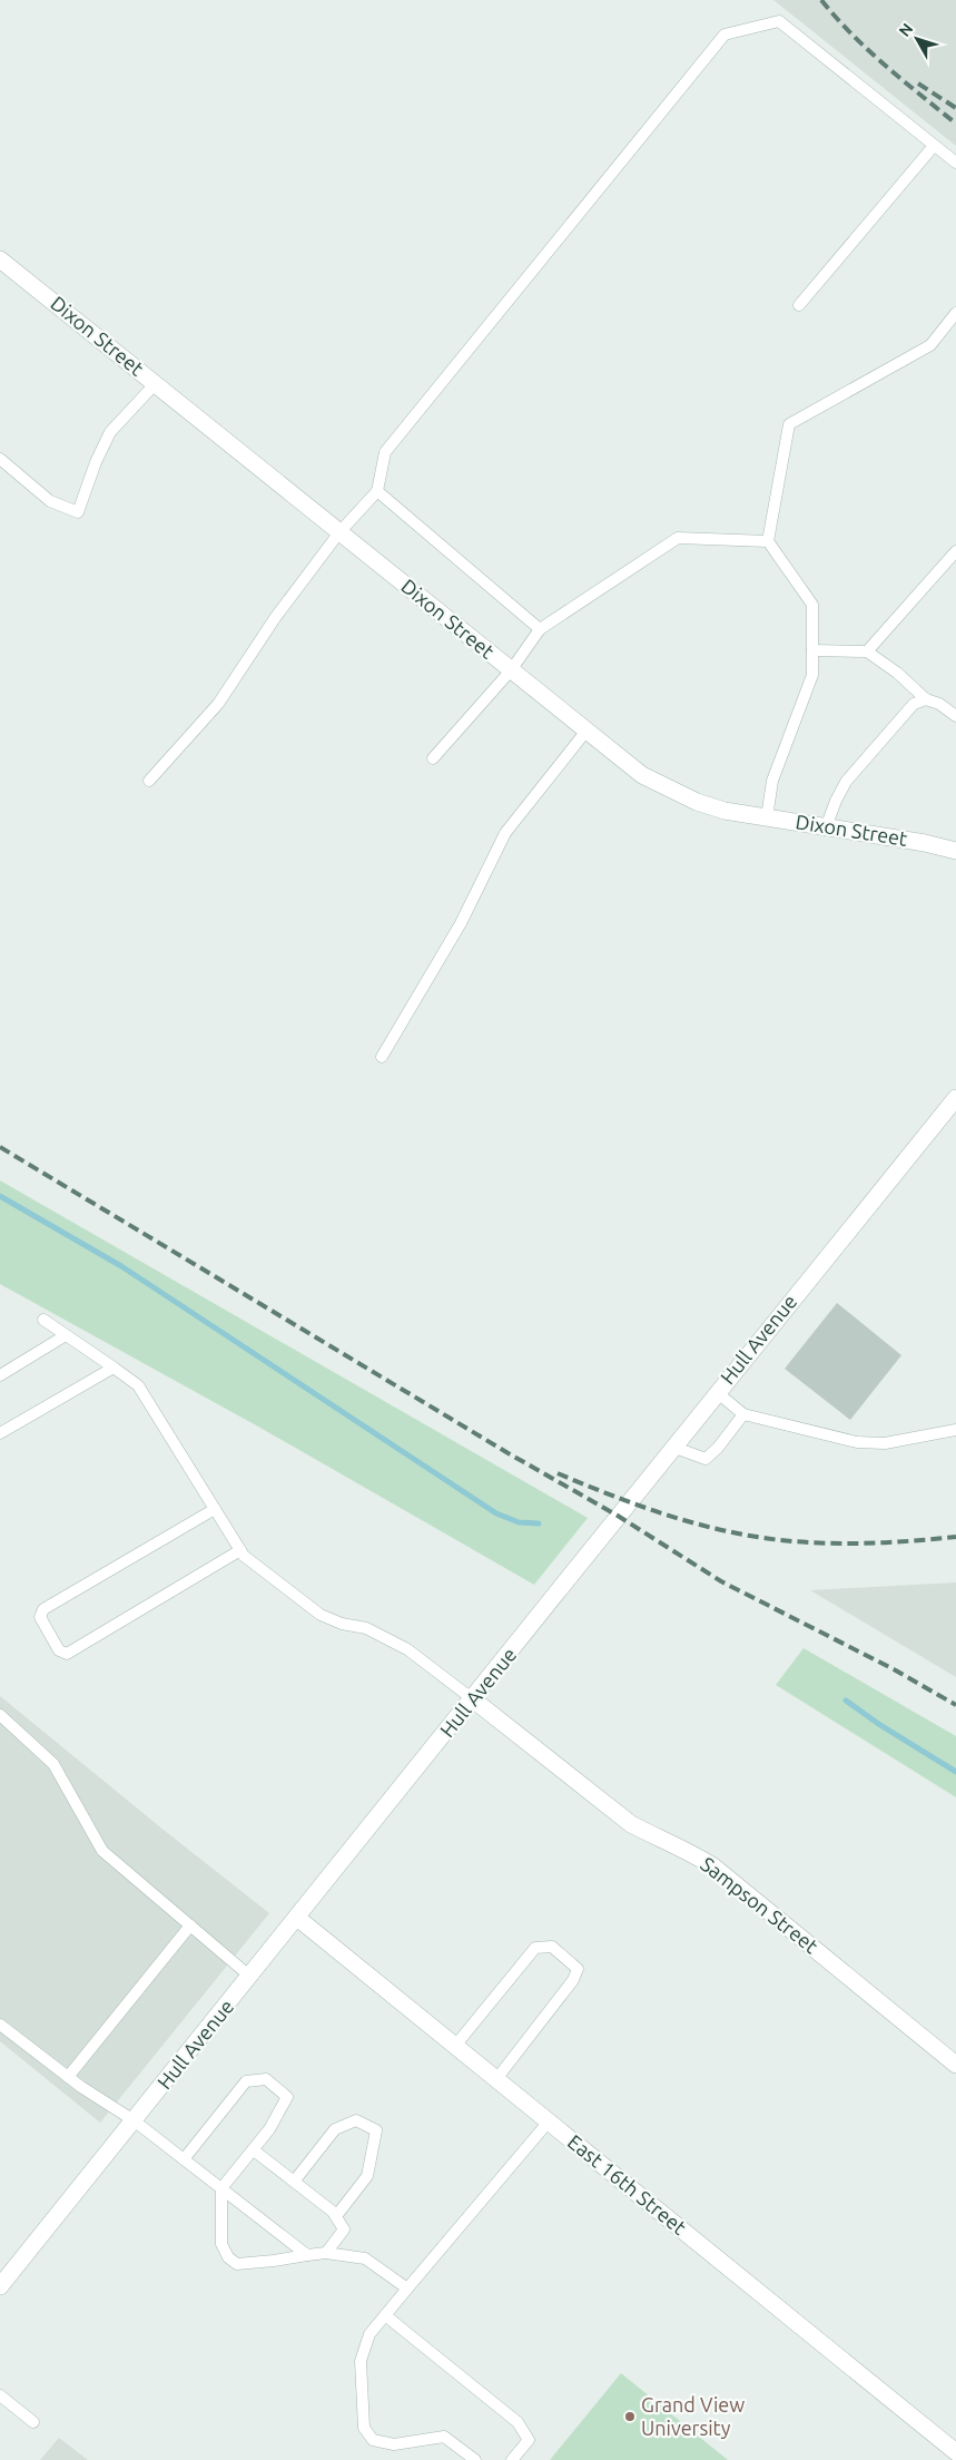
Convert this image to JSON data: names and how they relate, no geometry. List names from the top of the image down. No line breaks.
{"streets":{"street":["Dixon Street","Hull Avenue","Sampson Street","East 16th Street"]},"crossings":[["Hull Avenue","Sampson Street"],["Hull Avenue","East 16th Street"]],"places":["Grand View University"],"north":"top left"}
